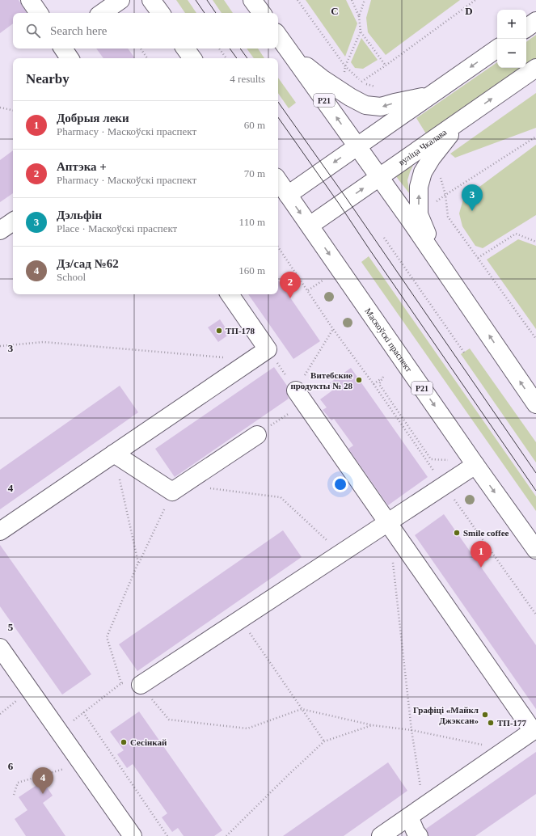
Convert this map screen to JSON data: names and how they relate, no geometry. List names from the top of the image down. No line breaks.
{"streets":{"main road":["Р21","вуліца Чкалава","Маскоўскі праспект"]},"crossings":[["Р21","вуліца Чкалава"],["вуліца Чкалава","Маскоўскі праспект"]],"places":["ТП-178","Витебские продукты № 28","Smile coffee","Графіці «Майкл Джэксан»","ТП-177","Сесінкай"],"page":{"map_buttons":["+","−"],"search":"Search here","heading":["Nearby","4 results"],"list":[{"mark":"1","name":"Добрыя леки","note":"Pharmacy · Маскоўскі праспект","value":"60 m"},{"mark":"2","name":"Аптэка +","note":"Pharmacy · Маскоўскі праспект","value":"70 m"},{"mark":"3","name":"Дэльфін","note":"Place · Маскоўскі праспект","value":"110 m"},{"mark":"4","name":"Дз/сад №62","note":"School","value":"160 m"}],"pins":["3","2","1","4"]},"grid":{"columns":["C","D"],"rows":["3","4","5","6"]}}
